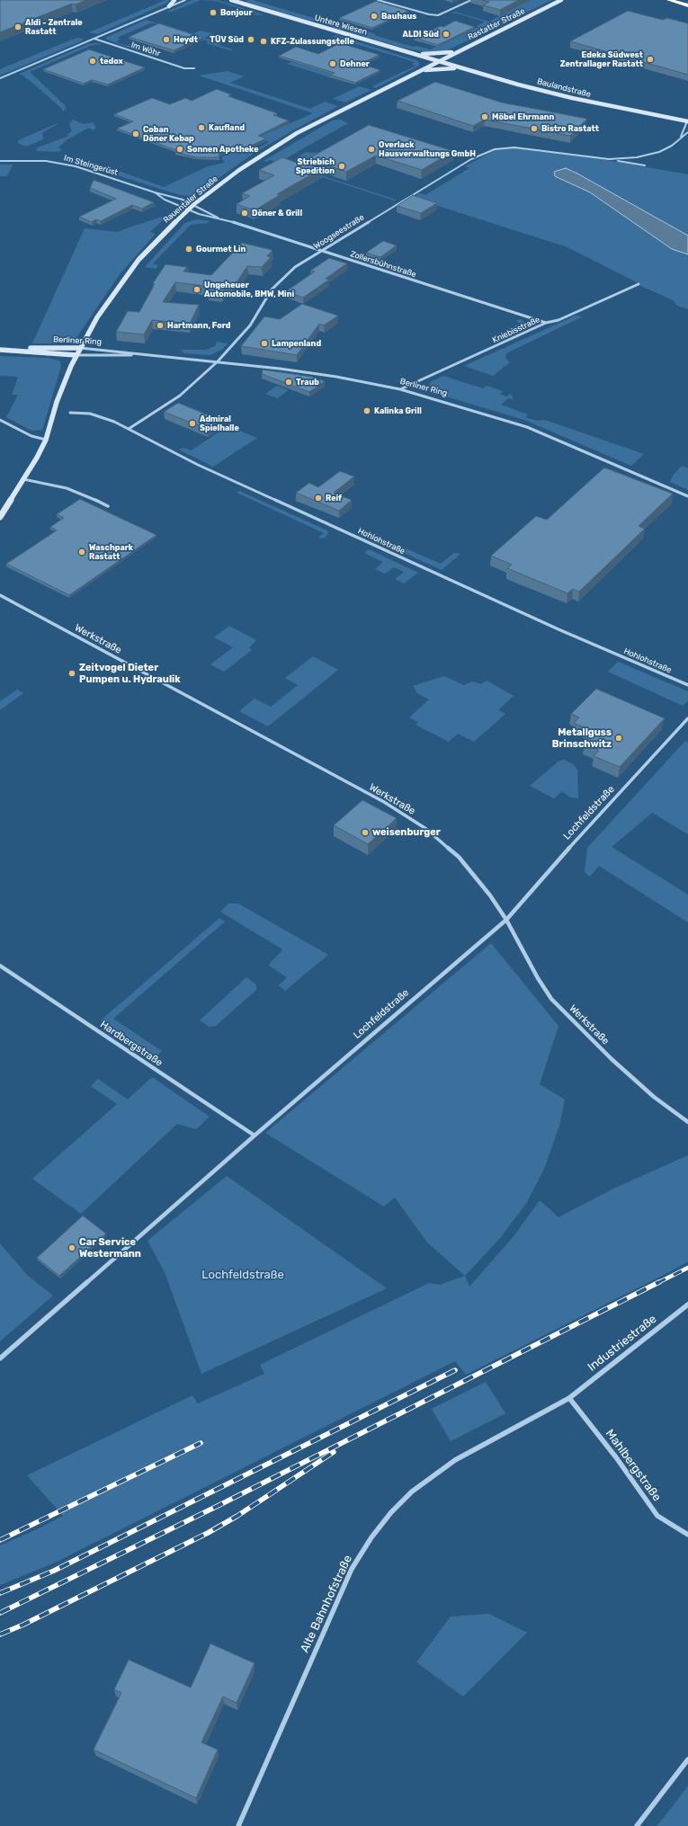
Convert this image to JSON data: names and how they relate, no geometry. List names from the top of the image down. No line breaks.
{"streets":{"street":["Rastatter Straße","Untere Wiesen","Im Wöhr","Baulandstraße","Im Steingerüst","Rauentaler Straße","Woogseestraße","Zollersbühnstraße","Kniebisstraße","Berliner Ring","Hohlohstraße","Werkstraße","Lochfeldstraße","Hardbergstraße","Industriestraße","Mahlbergstraße","Alte Bahnhofstraße"]},"crossings":[["Rastatter Straße","Untere Wiesen"],["Rastatter Straße","Baulandstraße"],["Rastatter Straße","Rauentaler Straße"],["Untere Wiesen","Baulandstraße"],["Untere Wiesen","Rauentaler Straße"],["Baulandstraße","Rauentaler Straße"],["Baulandstraße","Woogseestraße"],["Im Steingerüst","Rauentaler Straße"],["Im Steingerüst","Zollersbühnstraße"],["Rauentaler Straße","Zollersbühnstraße"],["Rauentaler Straße","Berliner Ring"],["Woogseestraße","Zollersbühnstraße"],["Woogseestraße","Berliner Ring"],["Woogseestraße","Hohlohstraße"],["Zollersbühnstraße","Kniebisstraße"],["Kniebisstraße","Berliner Ring"],["Werkstraße","Lochfeldstraße"],["Lochfeldstraße","Hardbergstraße"],["Industriestraße","Mahlbergstraße"],["Industriestraße","Alte Bahnhofstraße"],["Mahlbergstraße","Alte Bahnhofstraße"]],"parks":["Lochfeldstraße"],"places":["Bonjour","Bauhaus","Aldi - Zentrale Rastatt","ALDI Süd","Heydt","TÜV Süd","KFZ-Zulassungstelle","Edeka Südwest Zentrallager Rastatt","tedox","Dehner","Möbel Ehrmann","Kaufland","Bistro Rastatt","Coban Döner Kebap","Sonnen Apotheke","Overlack Hausverwaltungs GmbH","Striebich Spedition","Döner & Grill","Gourmet Lin","Ungeheuer Automobile, BMW, Mini","Hartmann, Ford","Lampenland","Traub","Kalinka Grill","Admiral Spielhalle","Reif","Waschpark Rastatt","Zeitvogel Dieter Pumpen u. Hydraulik","Metallguss Brinschwitz","weisenburger","Car Service Westermann"]}
